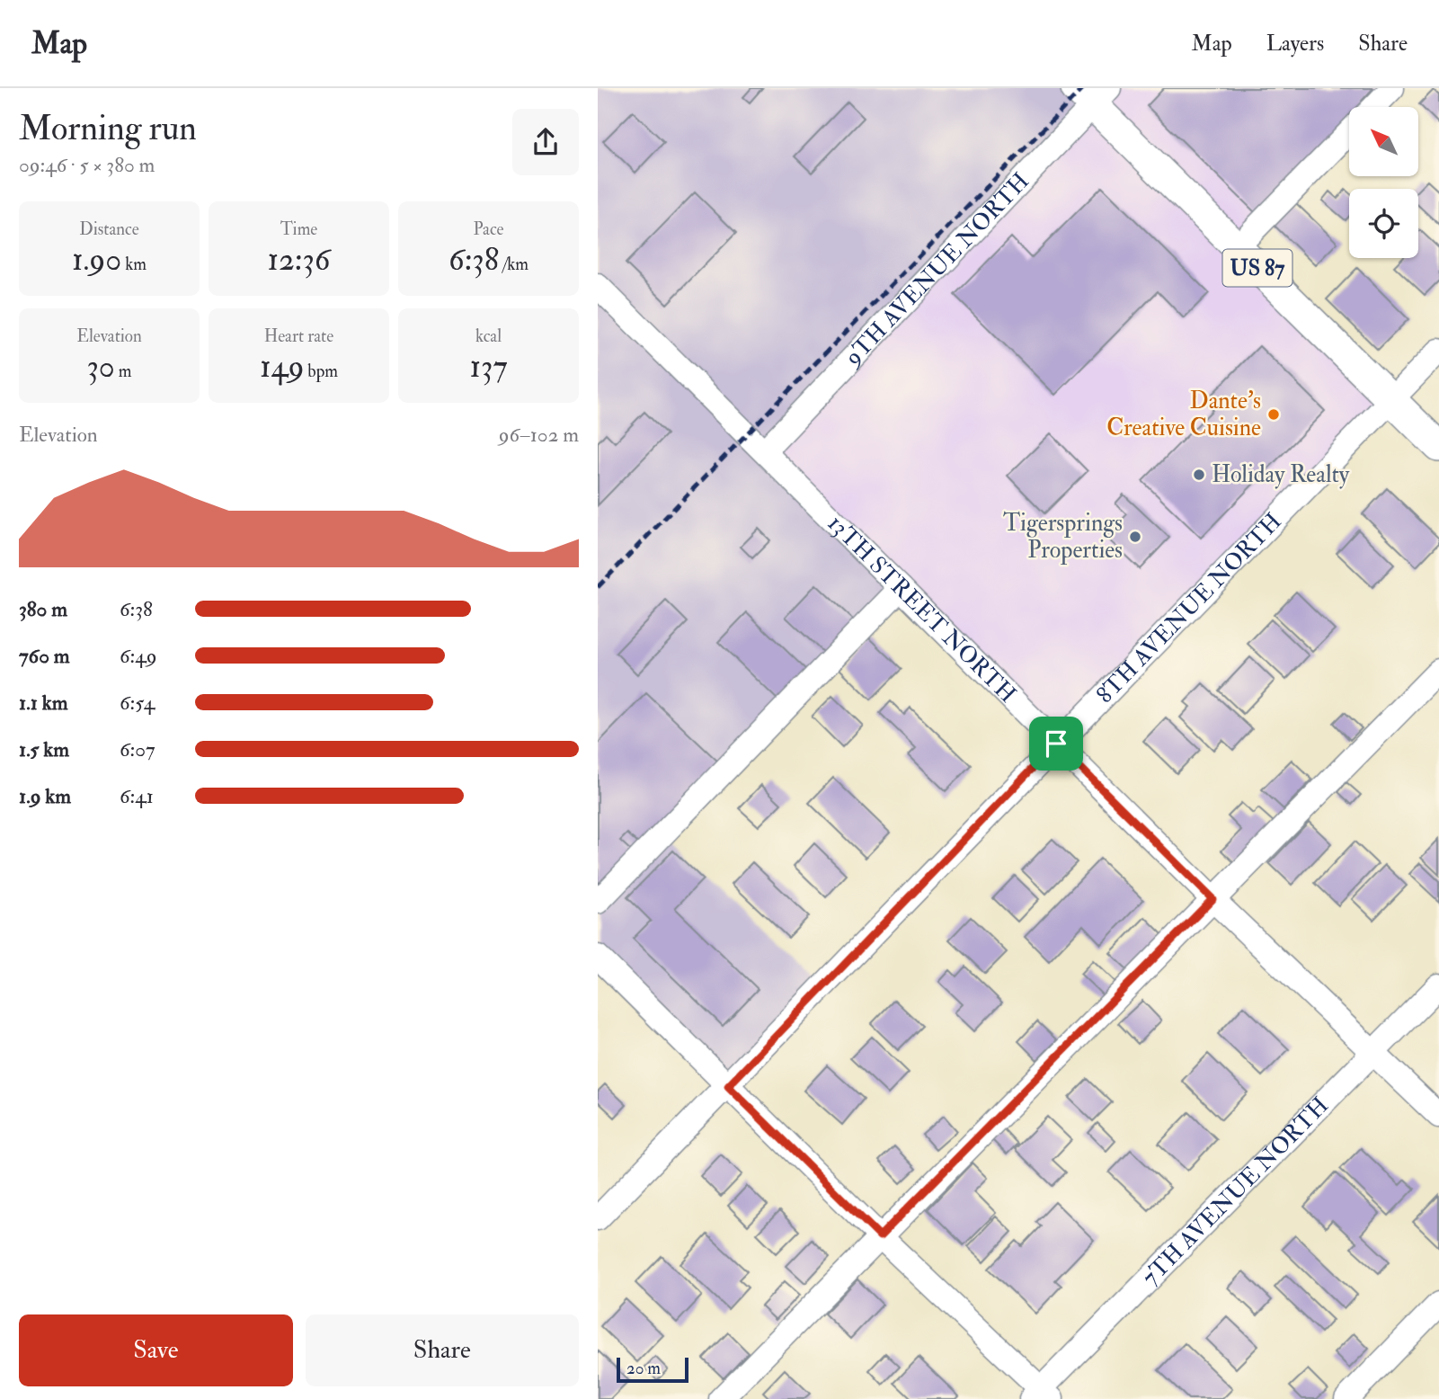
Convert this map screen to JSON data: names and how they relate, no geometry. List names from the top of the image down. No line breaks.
{"streets":{"main road":["US 87"],"street":["9TH AVENUE NORTH","8TH AVENUE NORTH","13TH STREET NORTH","7TH AVENUE NORTH"]},"crossings":[["US 87","9TH AVENUE NORTH"],["US 87","8TH AVENUE NORTH"],["9TH AVENUE NORTH","13TH STREET NORTH"],["8TH AVENUE NORTH","13TH STREET NORTH"],["13TH STREET NORTH","7TH AVENUE NORTH"]],"places":["Dante's Creative Cuisine","Holiday Realty","Tigersprings Properties"],"scale_bar":"20 m","north":"top left","page":{"header":"Map","nav":["Map","Layers","Share"],"heading":["Morning run","09:46 · 5 × 380 m"],"stats":[["Distance","1.90 km"],["Time","12:36"],["Pace","6:38 /km"],["Elevation","30 m"],["Heart rate","149 bpm"],["kcal","137"]],"chart":["Elevation","96–102 m"],"list":[{"name":"380 m","note":"6:38"},{"name":"760 m","note":"6:49"},{"name":"1.1 km","note":"6:54"},{"name":"1.5 km","note":"6:07"},{"name":"1.9 km","note":"6:41"}],"buttons":["Save","Share"],"scale":"20 m"}}
